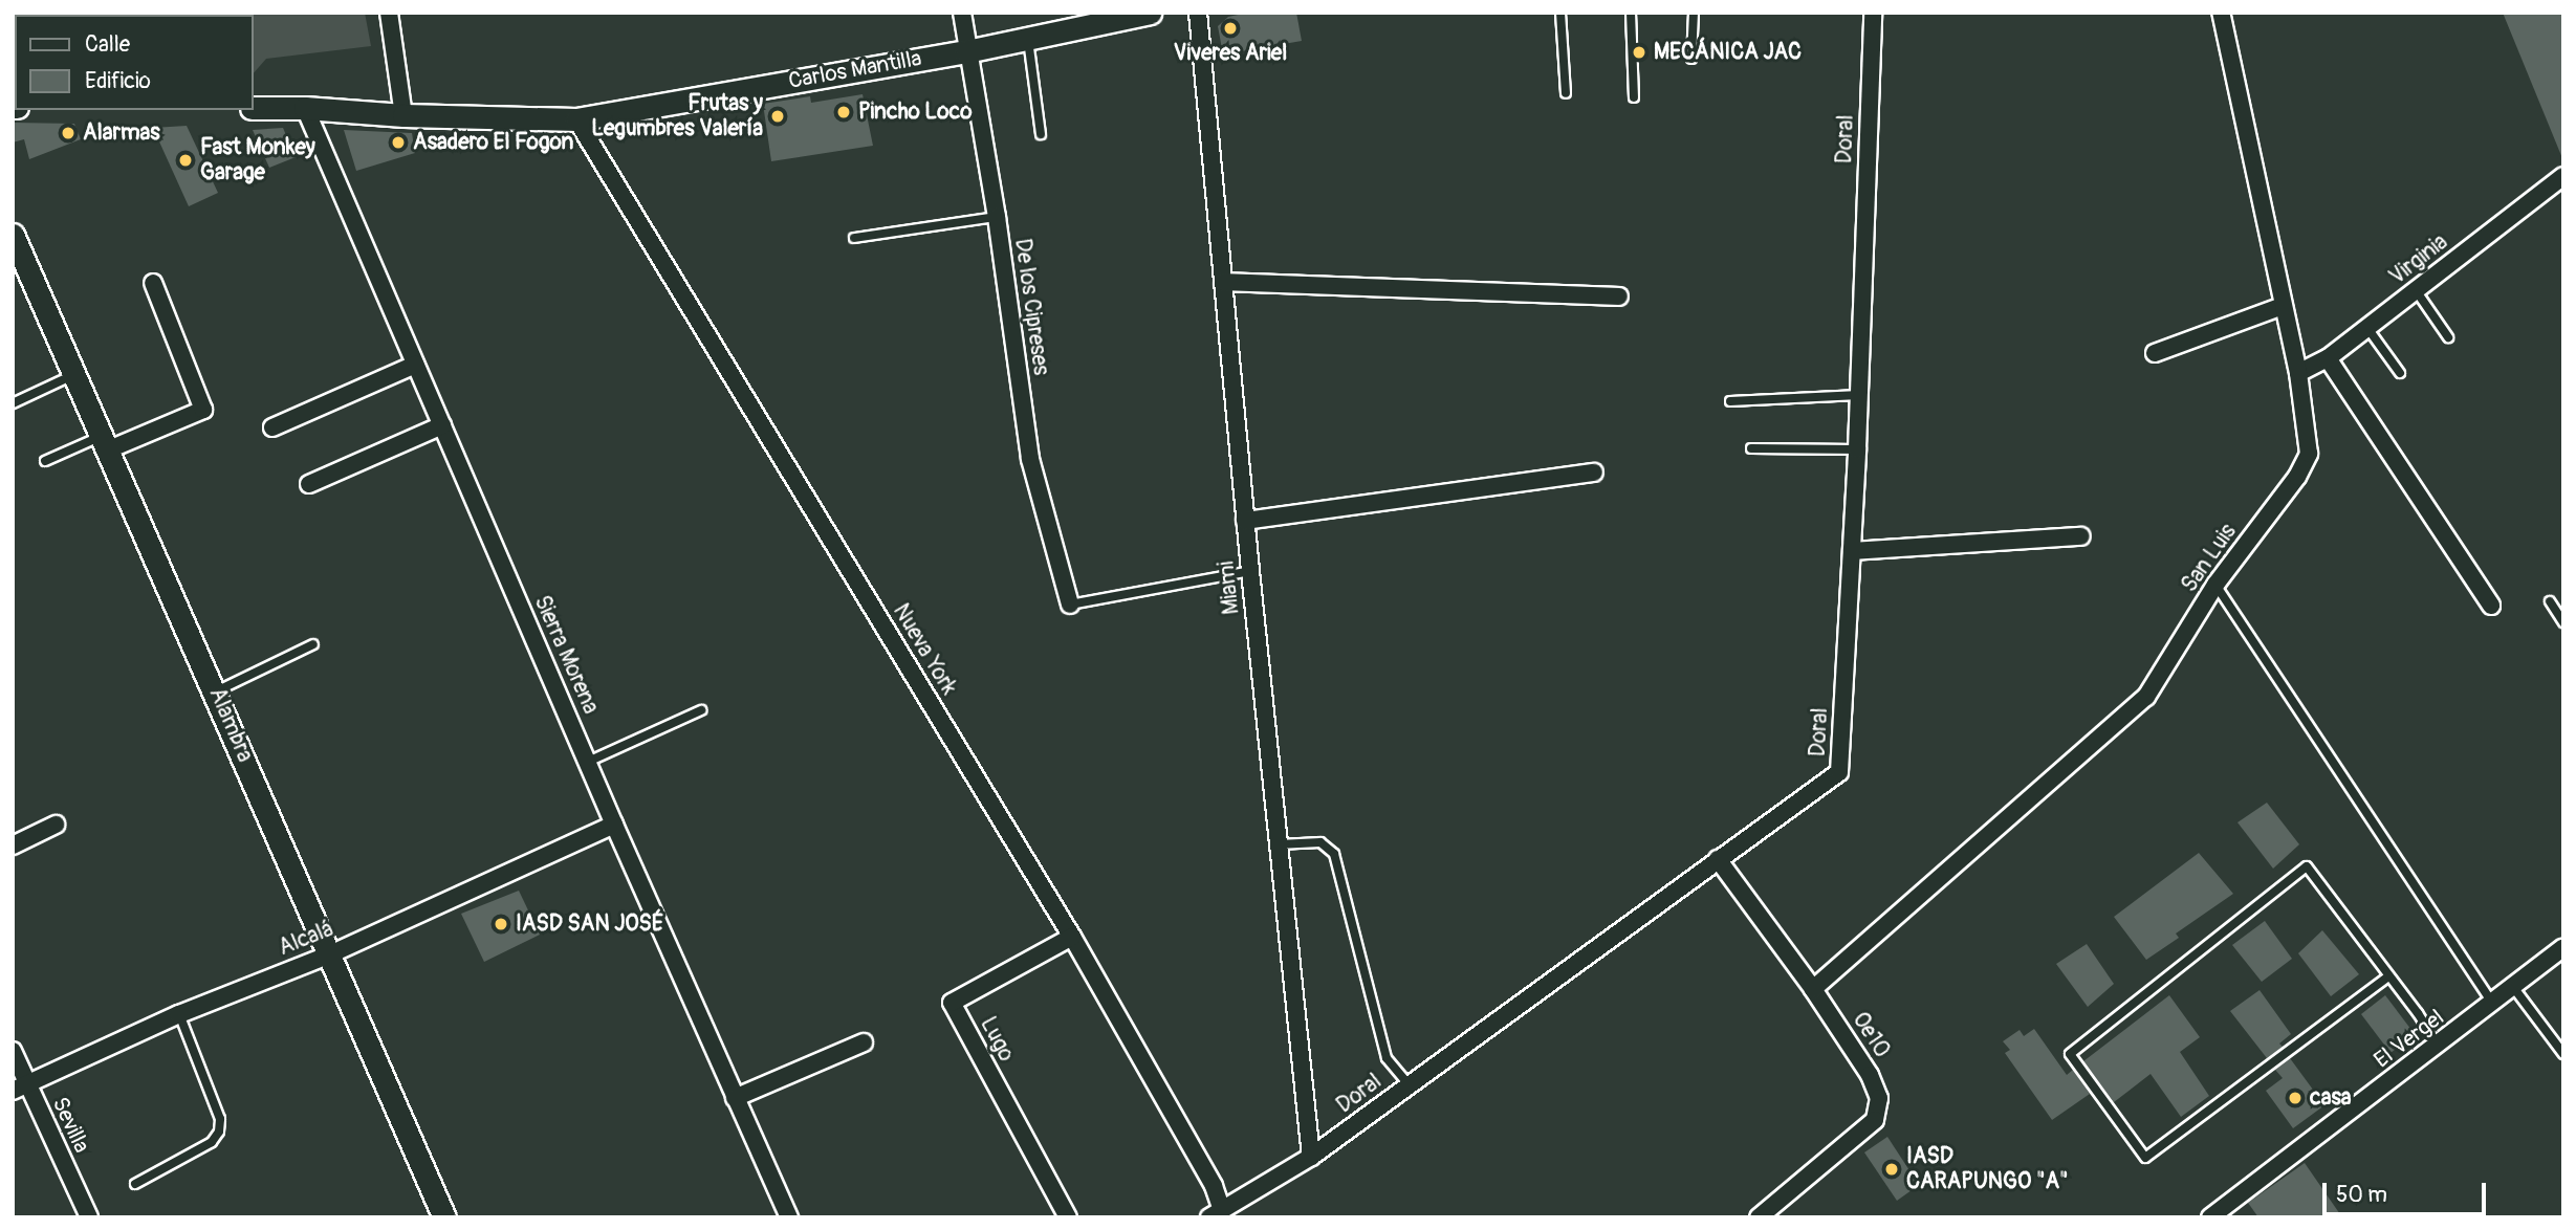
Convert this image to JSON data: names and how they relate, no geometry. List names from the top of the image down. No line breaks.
{"streets":{"street":["Carlos Mantilla","Doral","Virginia","De los Cipreses","San Luis","Miami","Nueva York","Sierra Morena","Alambra","Alcalá","Oe10","Lugo","El Vergel","Sevilla"]},"crossings":[["Carlos Mantilla","De los Cipreses"],["Carlos Mantilla","Nueva York"],["Carlos Mantilla","Sierra Morena"],["Doral","Miami"],["Doral","Nueva York"],["Doral","Oe10"],["Virginia","San Luis"],["San Luis","Oe10"],["Nueva York","Lugo"],["Sierra Morena","Alcalá"],["Alambra","Alcalá"],["Alcalá","Sevilla"]],"places":["Viveres Ariel","MECÁNICA JAC","Pincho Loco","Frutas y Legumbres Valería","Alarmas","Asadero El Fogon","Fast Monkey Garage","IASD SAN JOSÉ","casa","IASD CARAPUNGO \"A\""],"legend":["Calle","Edificio"],"scale_bar":"50 m"}
